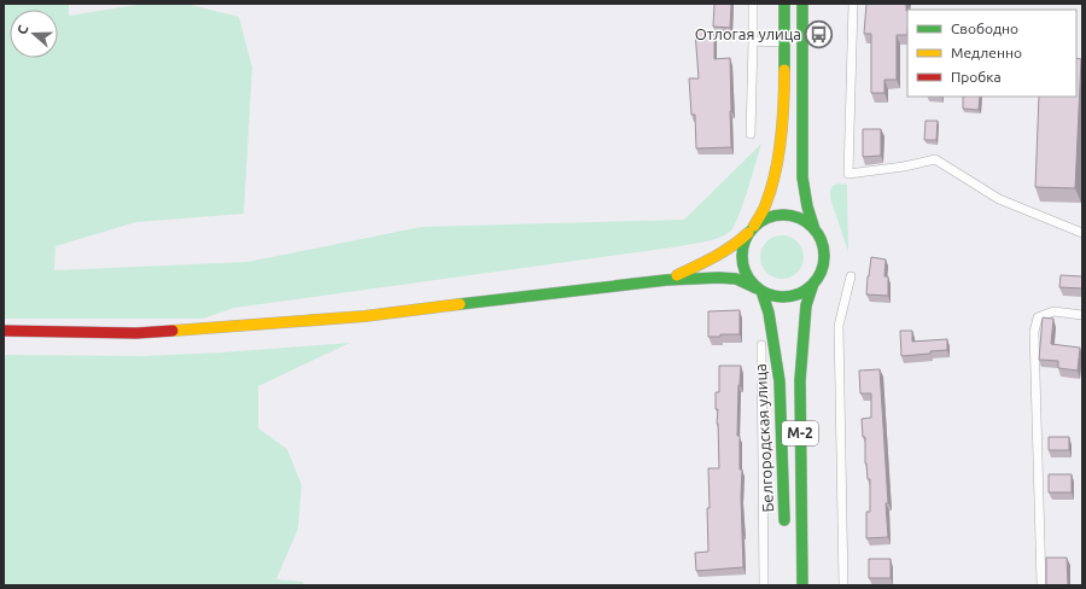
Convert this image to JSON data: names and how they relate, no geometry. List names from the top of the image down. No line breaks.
{"streets":{"main road":["М-2","Белгородская улица"]},"crossings":[["М-2","Белгородская улица"]],"places":{"bus stop":["Отлогая улица"]},"legend":["Свободно","Медленно","Пробка"],"north":"left"}
